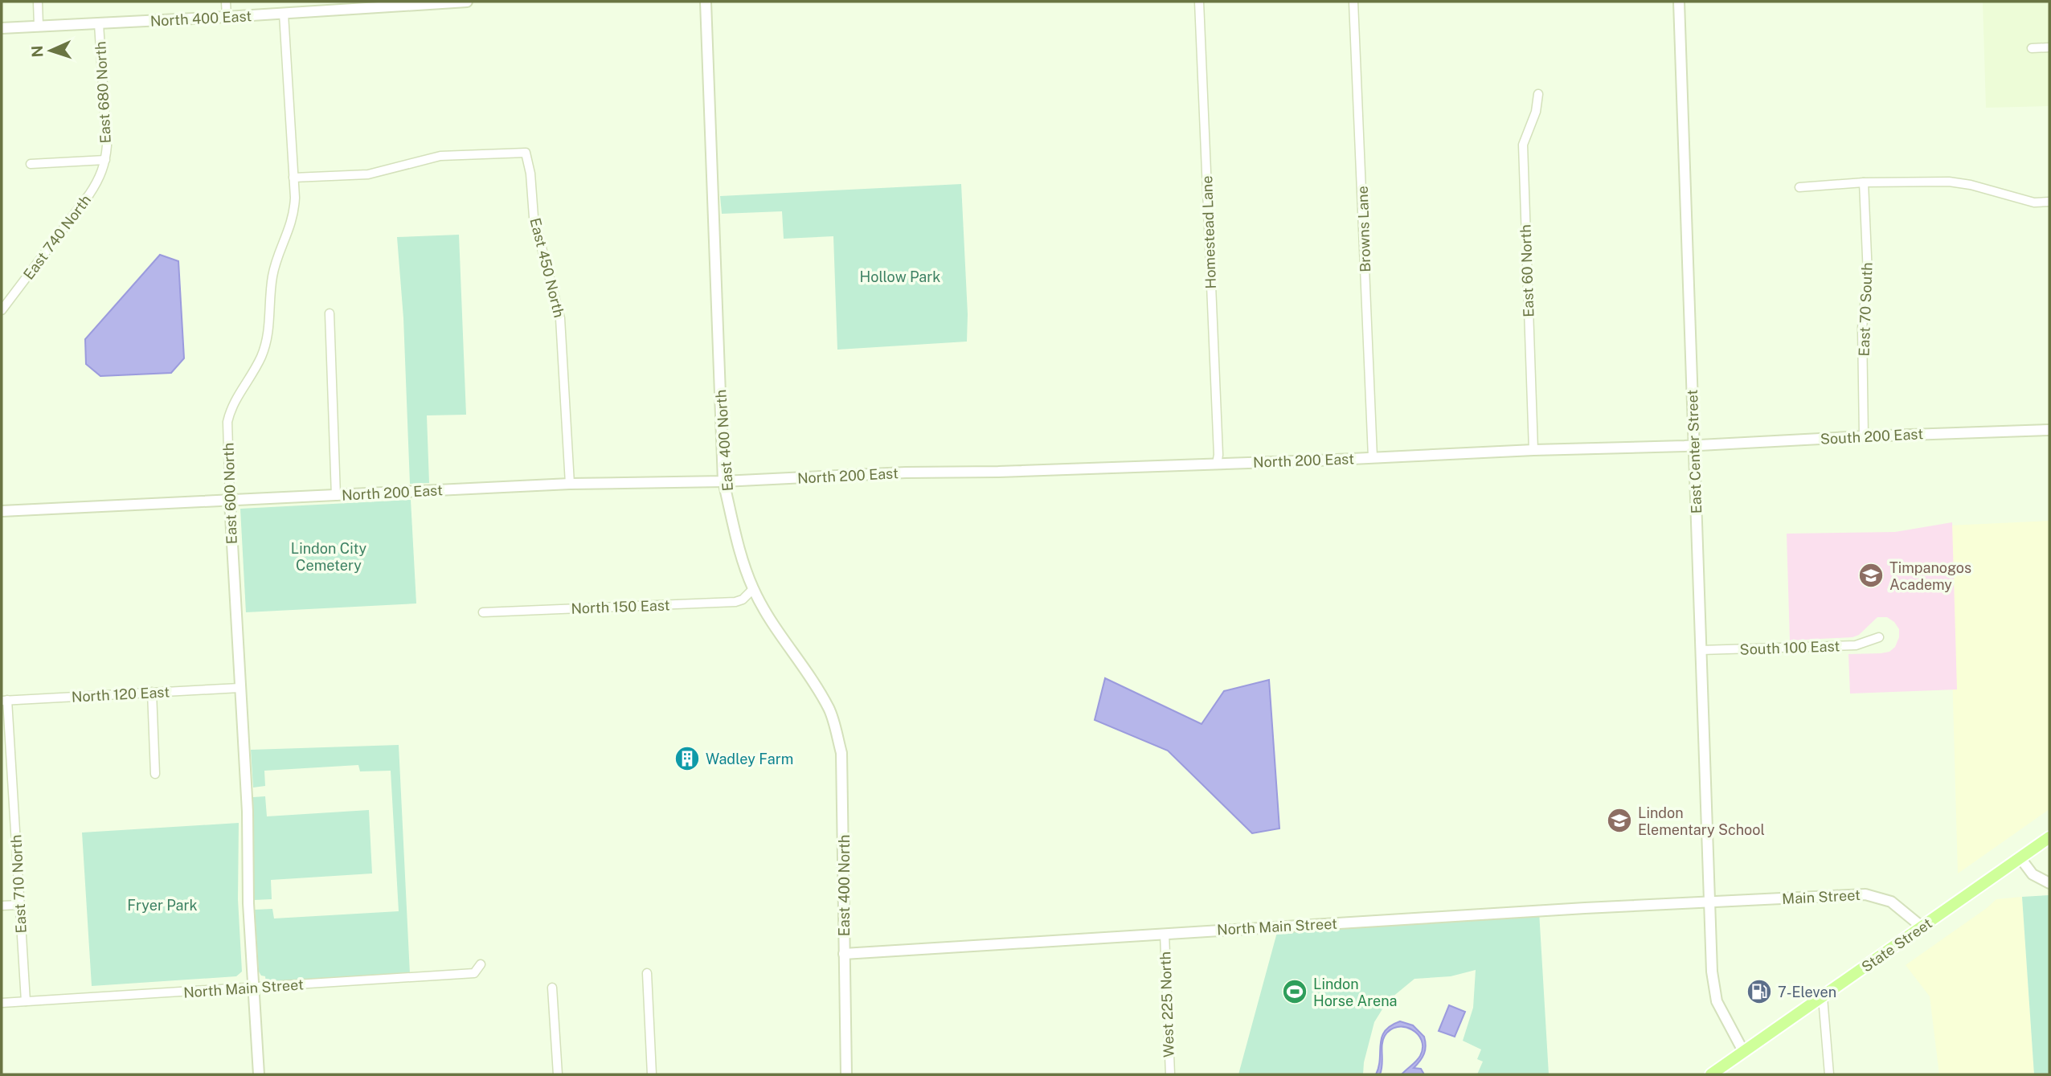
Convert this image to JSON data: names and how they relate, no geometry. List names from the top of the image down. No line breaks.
{"streets":{"main road":["State Street"],"street":["North 400 East","East 680 North","Browns Lane","Homestead Lane","East 740 North","East 450 North","East 60 North","East 70 South","South 200 East","East 400 North","East Center Street","North 200 East","East 600 North","North 150 East","South 100 East","North 120 East","East 710 North","Main Street","North Main Street","West 225 North"]},"crossings":[["North 400 East","East 680 North"],["North 400 East","East 600 North"],["East 680 North","East 740 North"],["Browns Lane","North 200 East"],["Homestead Lane","North 200 East"],["East 450 North","North 200 East"],["East 450 North","East 600 North"],["East 60 North","North 200 East"],["East 70 South","South 200 East"],["South 200 East","East Center Street"],["South 200 East","North 200 East"],["East 400 North","North 200 East"],["East 400 North","North 150 East"],["East 400 North","North Main Street"],["East Center Street","North 200 East"],["East Center Street","South 100 East"],["East Center Street","Main Street"],["East Center Street","North Main Street"],["East Center Street","State Street"],["North 200 East","East 600 North"],["East 600 North","North 120 East"],["East 600 North","North Main Street"],["North 120 East","East 710 North"],["East 710 North","North Main Street"],["Main Street","North Main Street"],["Main Street","State Street"],["North Main Street","West 225 North"]],"parks":["Hollow Park","Lindon City Cemetery","Fryer Park"],"places":{"school or university":["Timpanogos Academy","Lindon Elementary School"],"building":["Wadley Farm"],"sports":["Lindon Horse Arena"],"fuel station":["7-Eleven"]},"north":"left"}
